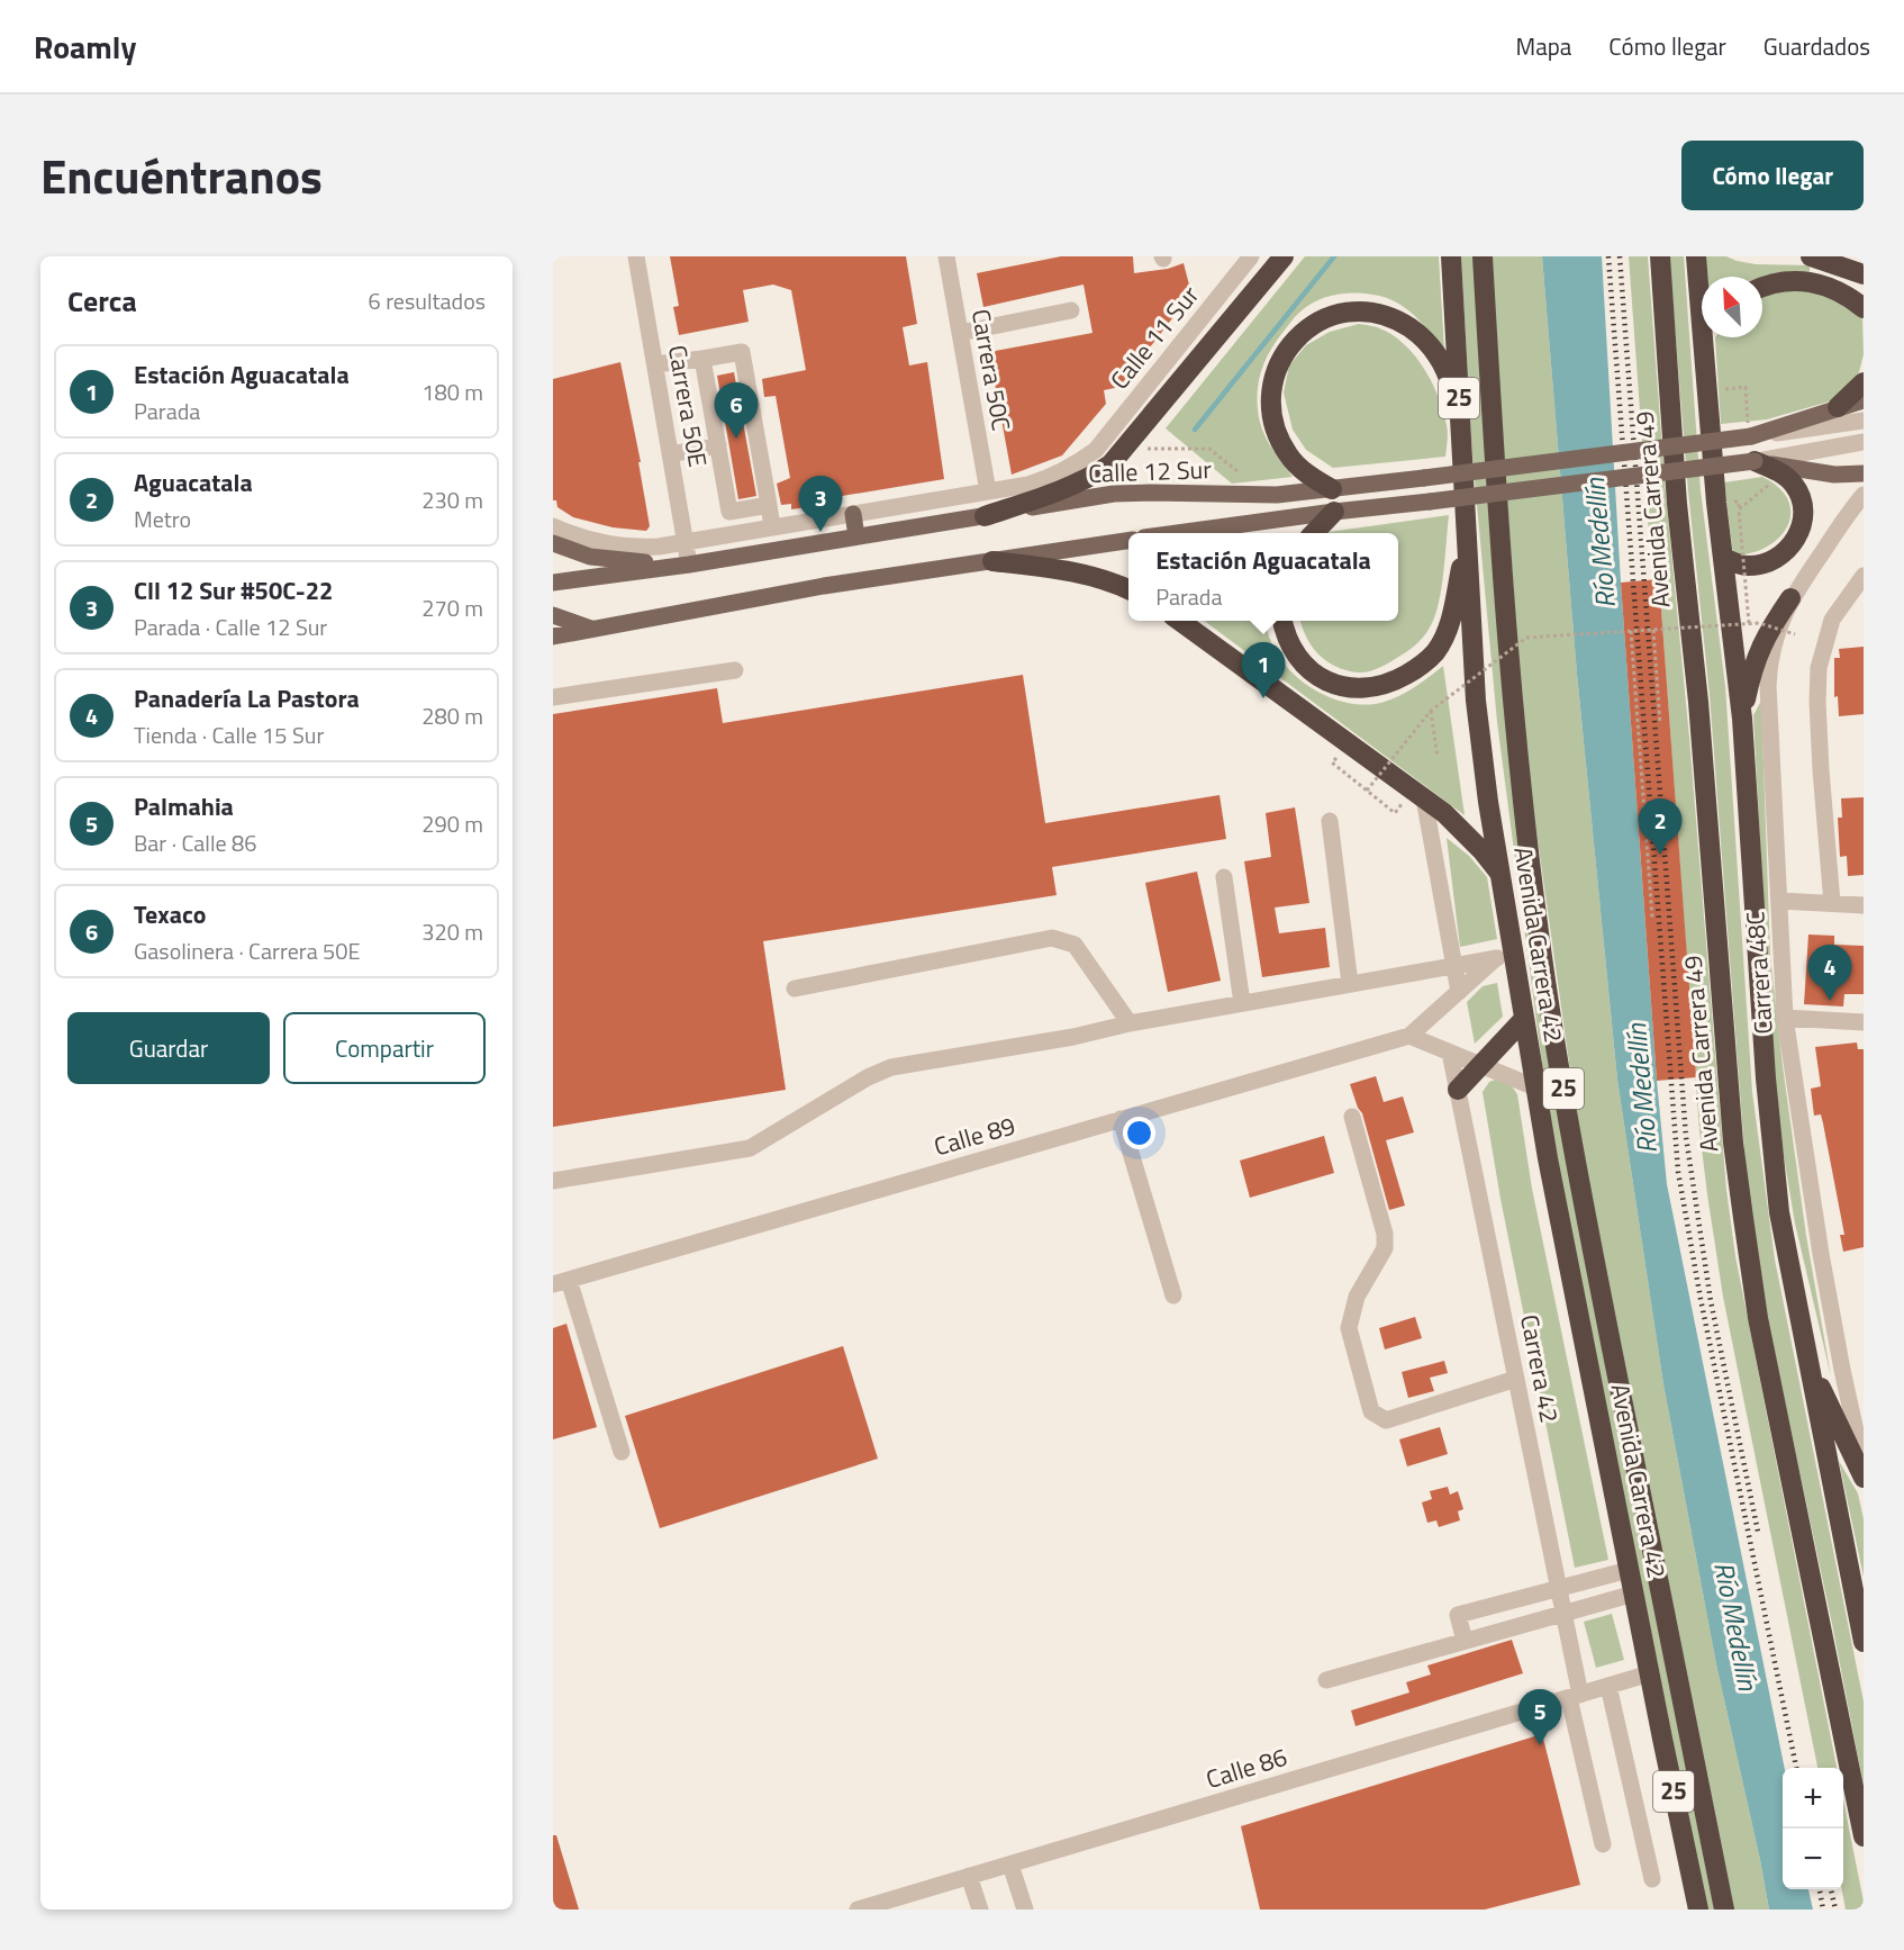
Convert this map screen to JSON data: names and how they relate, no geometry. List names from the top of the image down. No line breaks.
{"streets":{"highway":["25","Avenida Carrera 49","Avenida Carrera 42"],"main road":["Calle 12 Sur"],"street":["Calle 11 Sur","Carrera 50C","Carrera 50E","Carrera 48C","Calle 89","Carrera 42","Calle 86"]},"crossings":[["Calle 11 Sur","Calle 12 Sur"],["Carrera 50C","Calle 12 Sur"],["Carrera 50E","Calle 12 Sur"],["Avenida Carrera 42","Calle 89"],["Avenida Carrera 42","Calle 86"],["Carrera 42","Calle 86"]],"water":["Río Medellín"],"north":"top left","page":{"header":"Roamly","nav":["Mapa","Cómo llegar","Guardados"],"title":"Encuéntranos","buttons":["Cómo llegar",["Guardar","Compartir"]],"heading":["Cerca","6 resultados"],"list":[{"mark":"1","name":"Estación Aguacatala","note":"Parada","value":"180 m"},{"mark":"2","name":"Aguacatala","note":"Metro","value":"230 m"},{"mark":"3","name":"Cll 12 Sur #50C-22","note":"Parada · Calle 12 Sur","value":"270 m"},{"mark":"4","name":"Panadería La Pastora","note":"Tienda · Calle 15 Sur","value":"280 m"},{"mark":"5","name":"Palmahia","note":"Bar · Calle 86","value":"290 m"},{"mark":"6","name":"Texaco","note":"Gasolinera · Carrera 50E","value":"320 m"}],"pins":["6","3","1","2","4","5"],"popup":["Estación Aguacatala","Parada"],"map_buttons":["+","−"]}}
